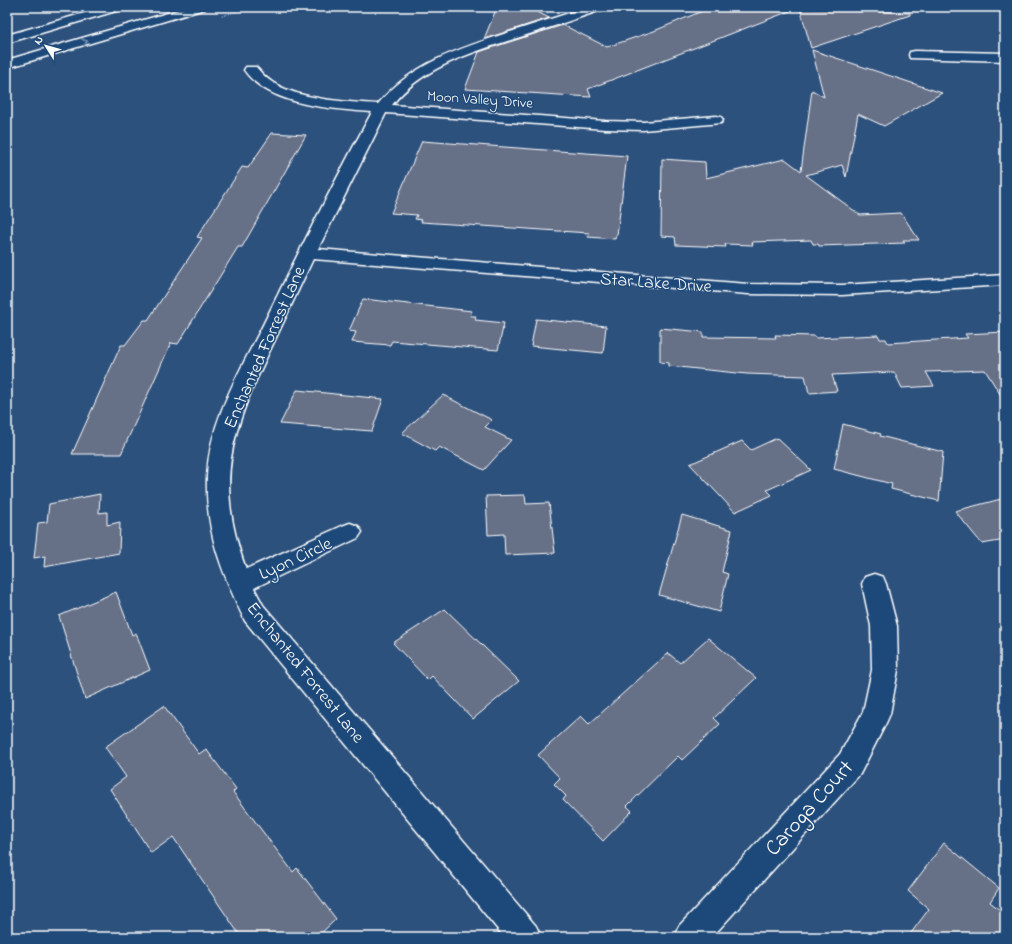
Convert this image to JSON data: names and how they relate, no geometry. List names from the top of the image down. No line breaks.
{"streets":{"street":["Moon Valley Drive","Star Lake Drive","Enchanted Forrest Lane","Lyon Circle","Caroga Court"]},"crossings":[["Moon Valley Drive","Enchanted Forrest Lane"],["Star Lake Drive","Enchanted Forrest Lane"],["Enchanted Forrest Lane","Lyon Circle"]],"north":"top left"}
